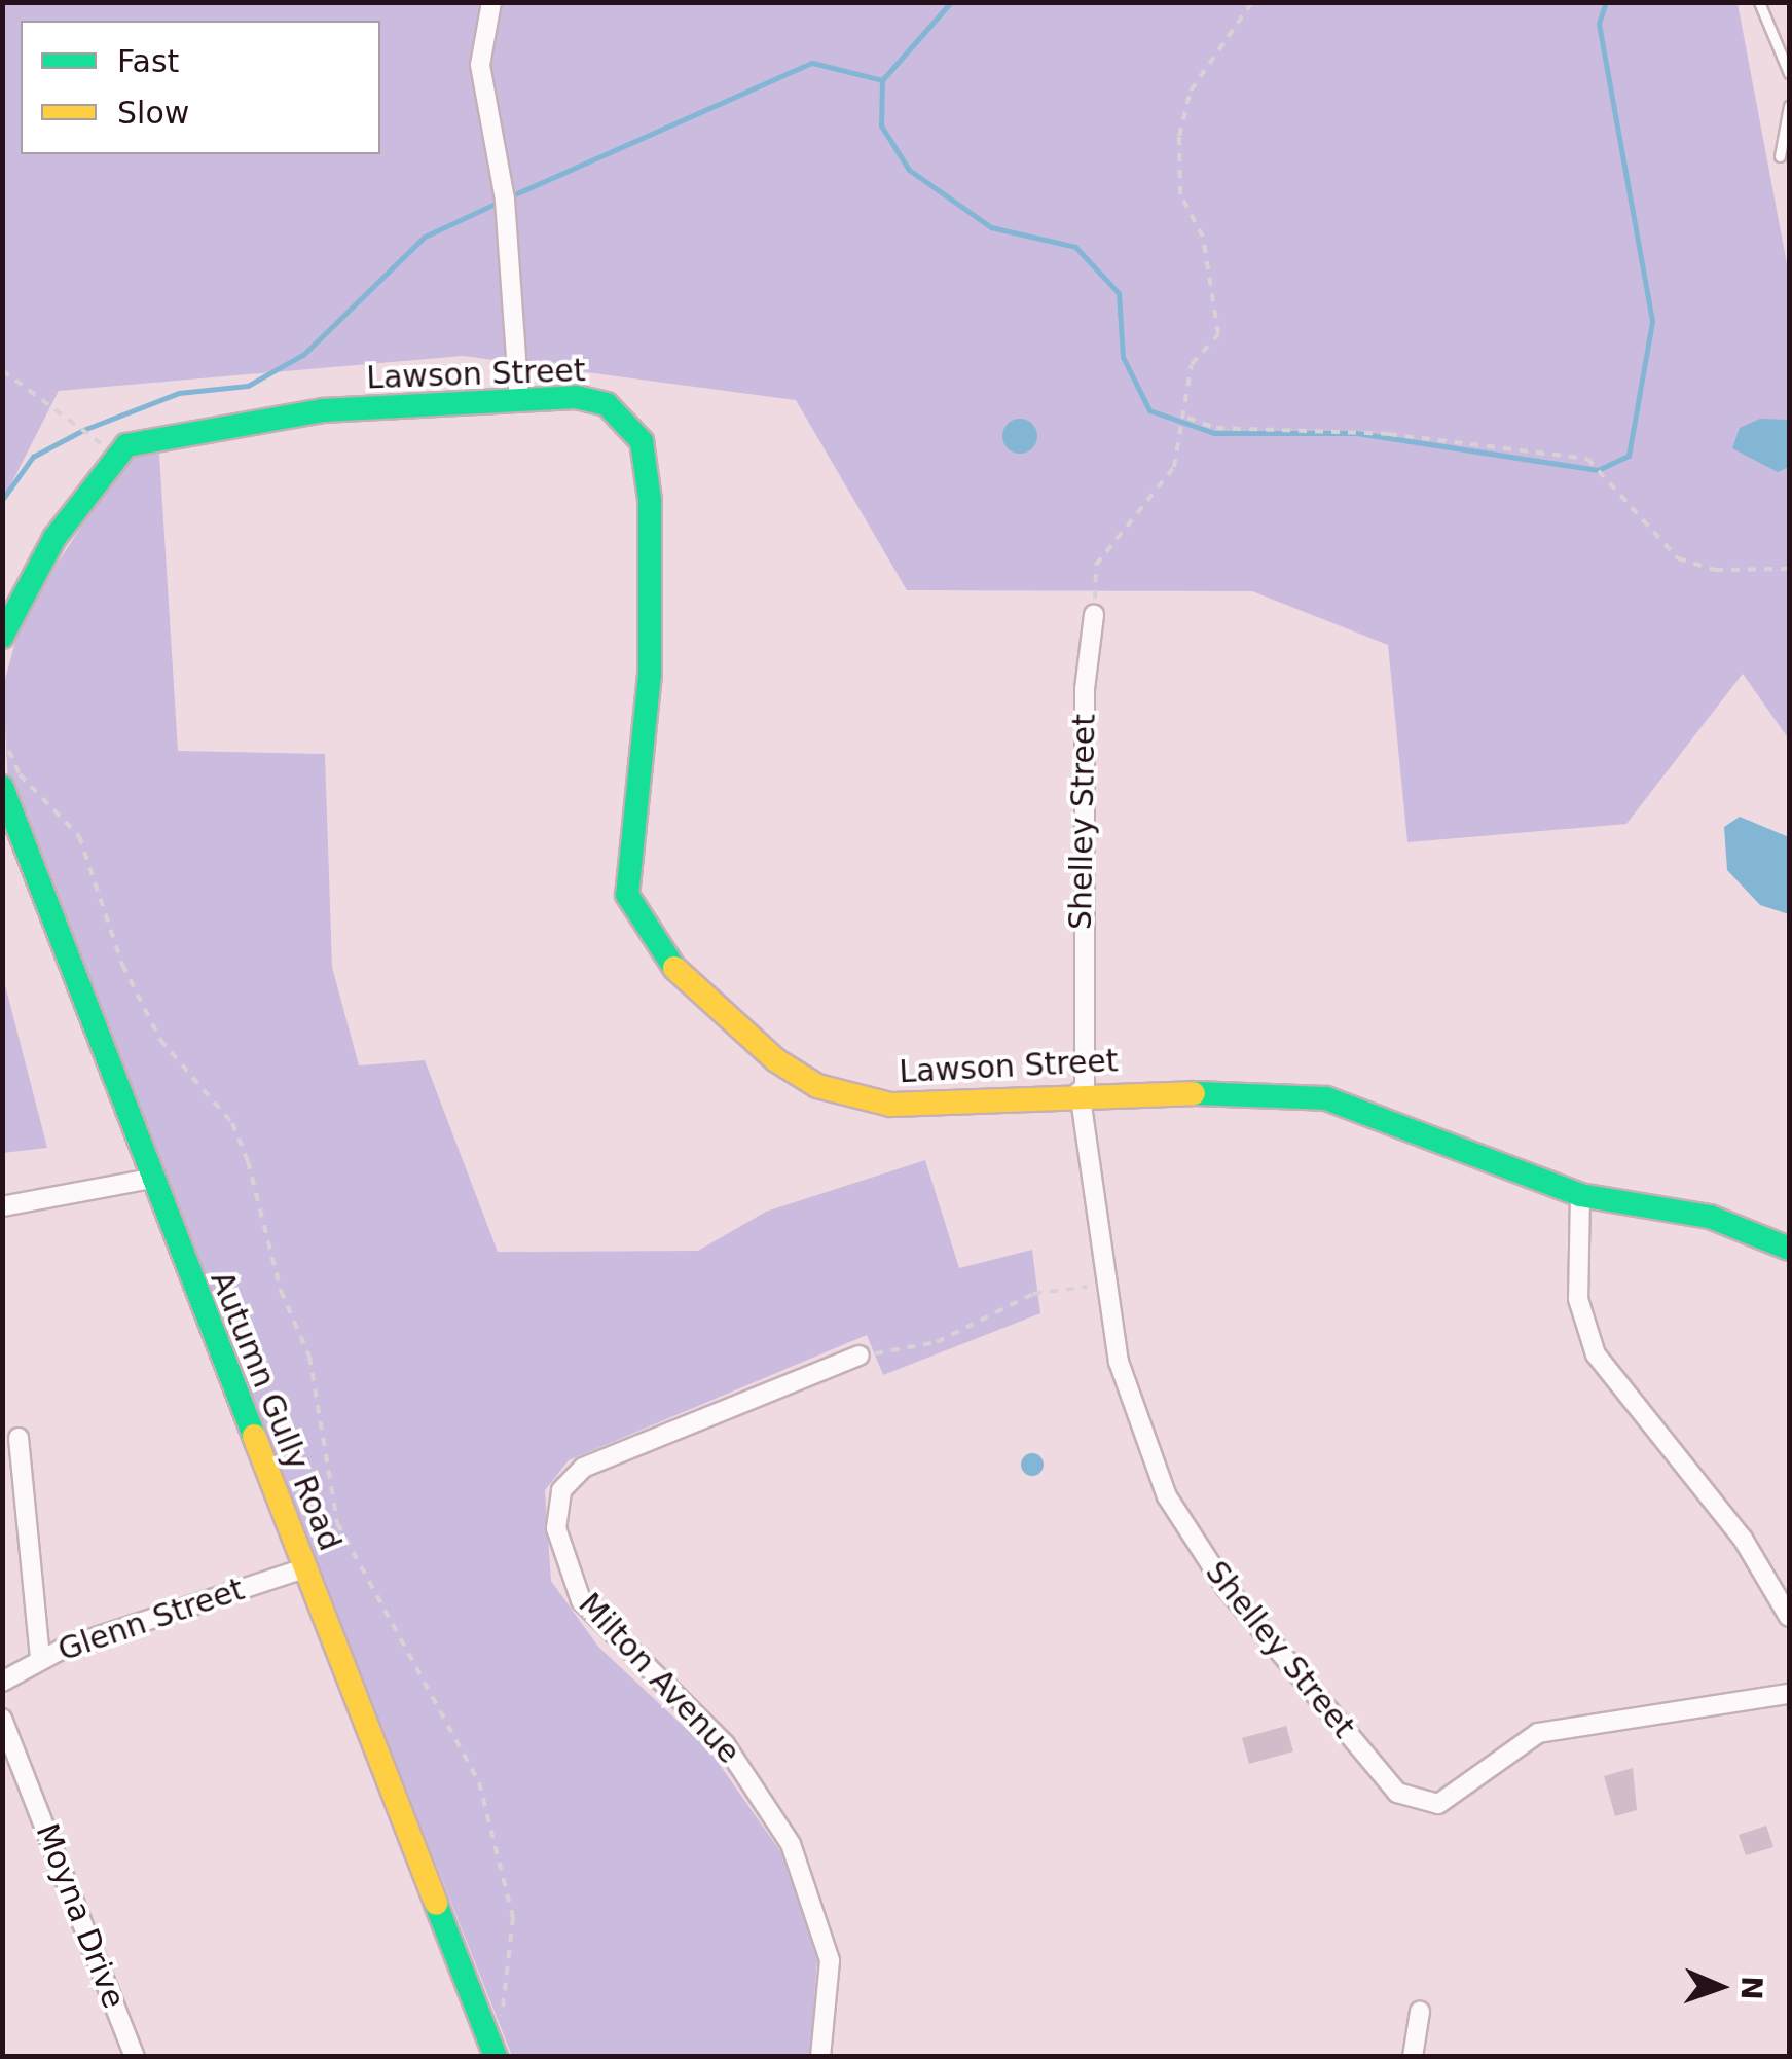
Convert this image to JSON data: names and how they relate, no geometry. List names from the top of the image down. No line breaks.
{"streets":{"street":["Lawson Street","Shelley Street","Autumn Gully Road","Glenn Street","Milton Avenue","Moyna Drive"]},"crossings":[["Lawson Street","Shelley Street"],["Autumn Gully Road","Glenn Street"]],"legend":["Fast","Slow"],"north":"right"}
